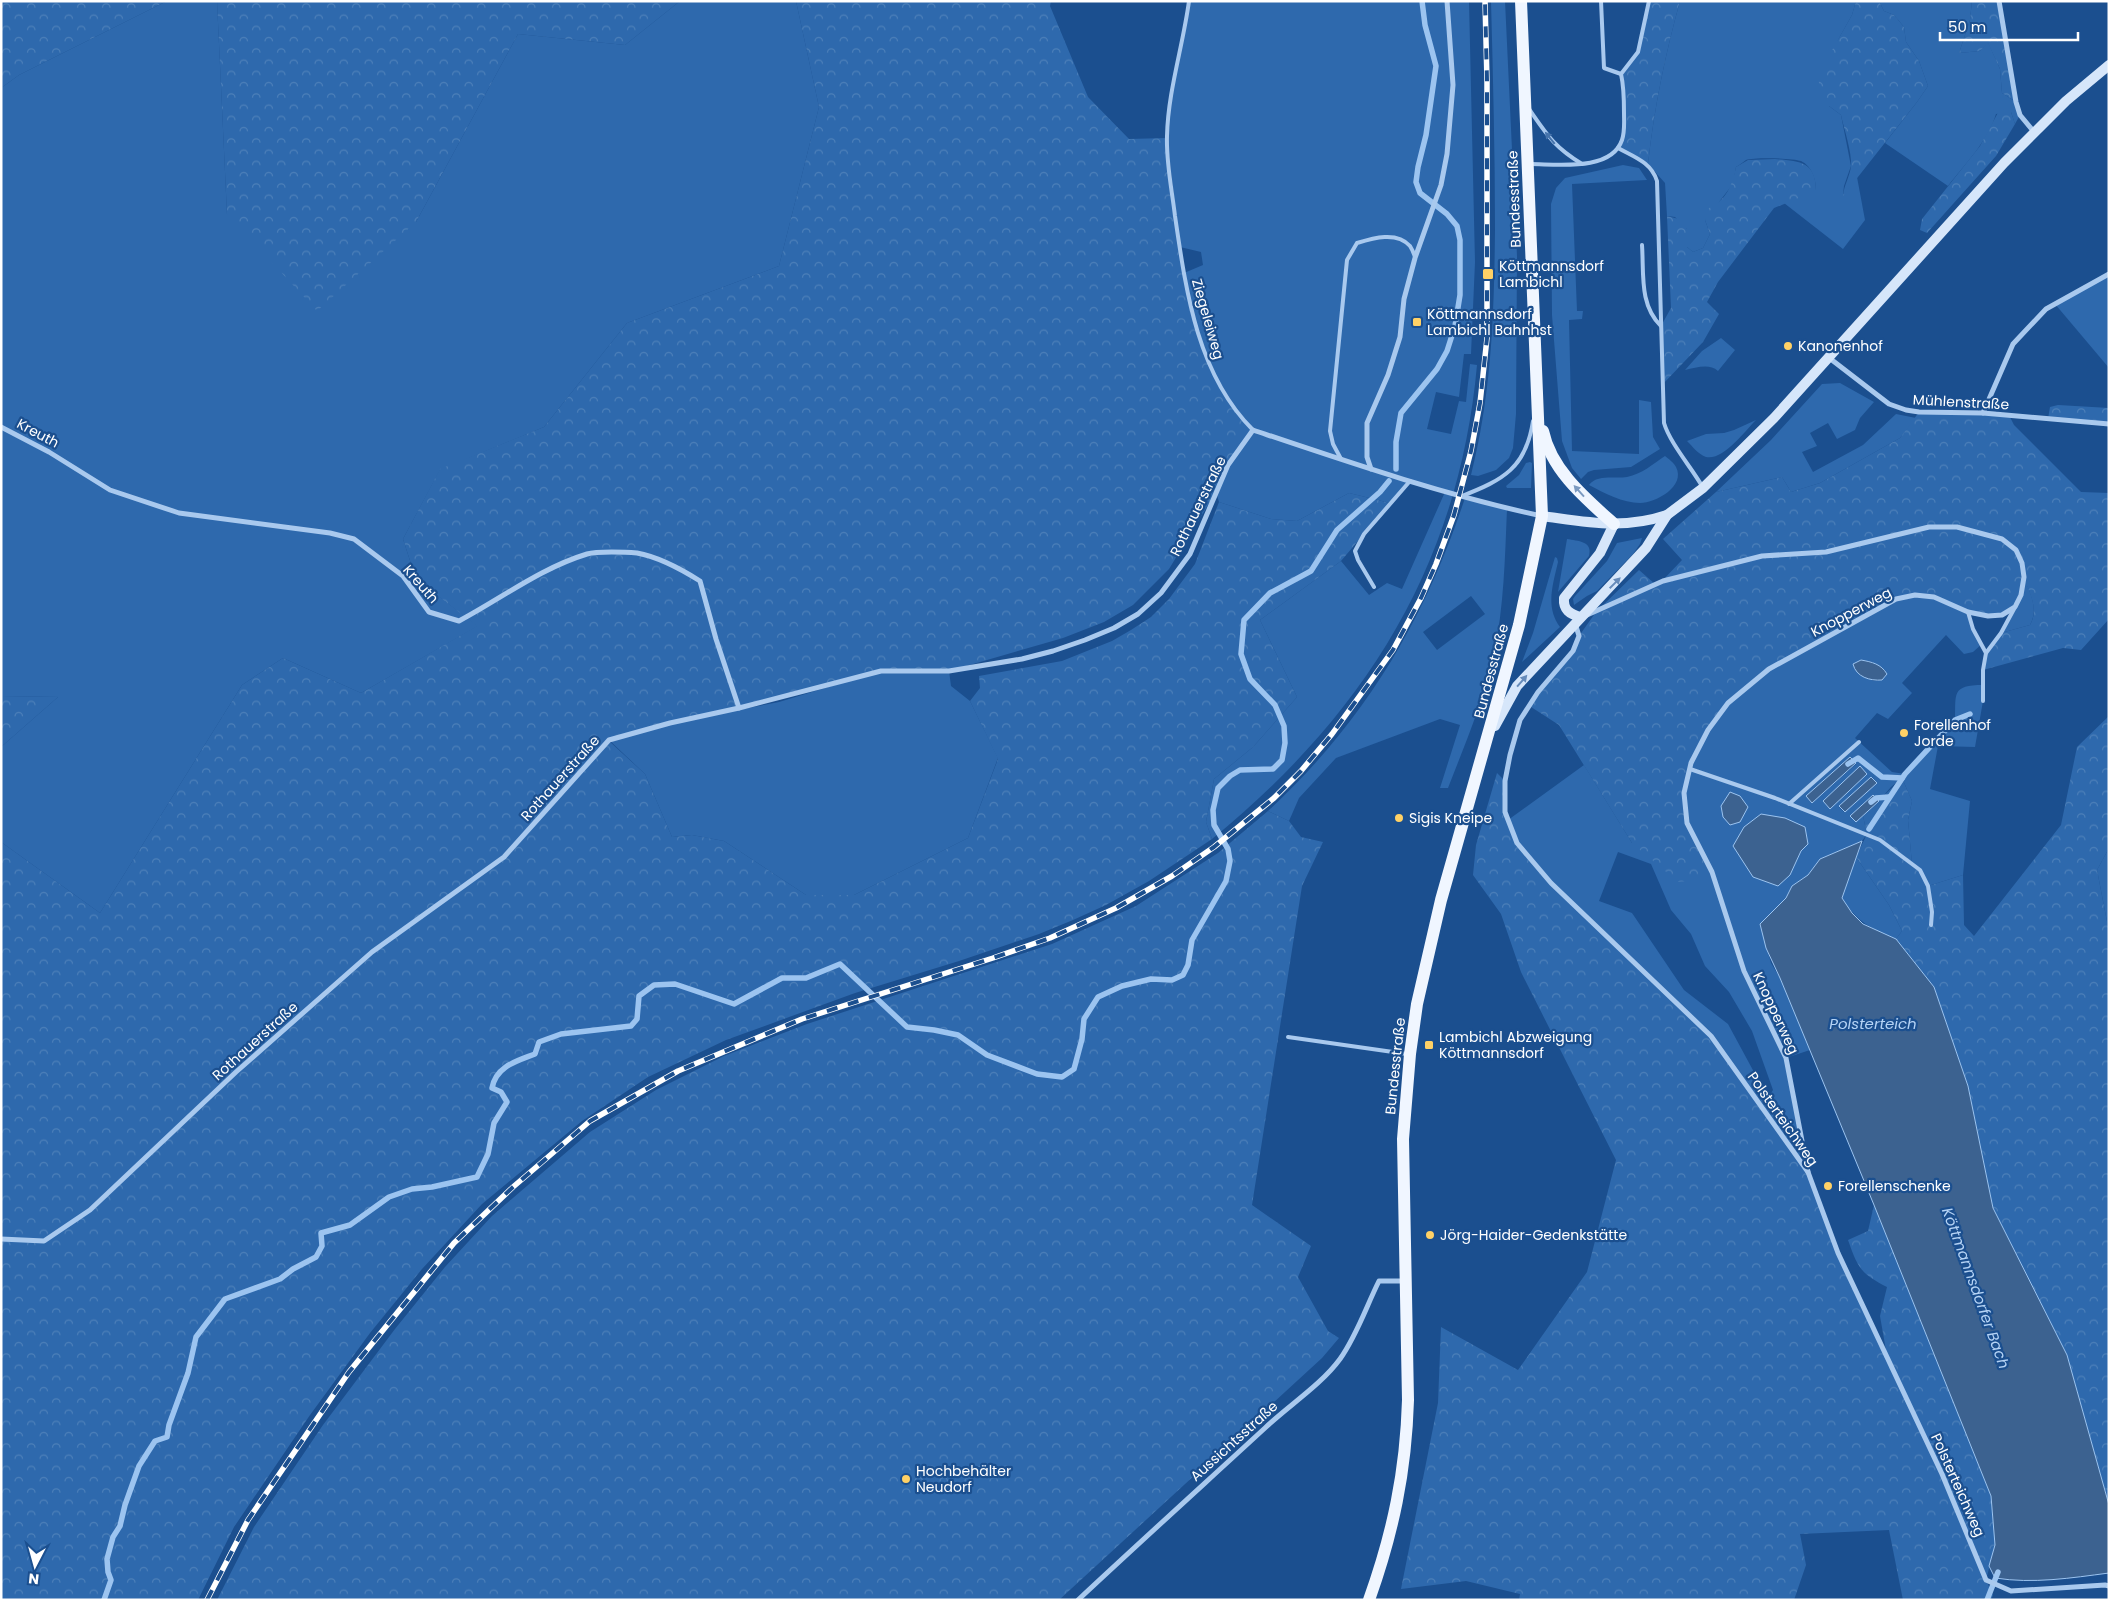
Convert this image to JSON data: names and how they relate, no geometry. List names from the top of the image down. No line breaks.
{"streets":{"main road":["Bundesstraße"],"street":["Ziegeleiweg","Mühlenstraße","Kreuth","Rothauerstraße","Knopperweg","Polsterteichweg","Aussichtsstraße"]},"crossings":[["Bundesstraße","Ziegeleiweg"],["Bundesstraße","Aussichtsstraße"],["Ziegeleiweg","Rothauerstraße"],["Kreuth","Rothauerstraße"],["Knopperweg","Polsterteichweg"]],"water":["Polsterteich","Köttmannsdorfer Bach"],"places":{"transit":["Köttmannsdorf Lambichl","Köttmannsdorf Lambichl Bahnhst","Lambichl Abzweigung Köttmannsdorf"],"other":["Kanonenhof","Forellenhof Jorde","Sigis Kneipe","Forellenschenke","Jörg-Haider-Gedenkstätte","Hochbehälter Neudorf"]},"scale_bar":"50 m","north":"bottom"}
